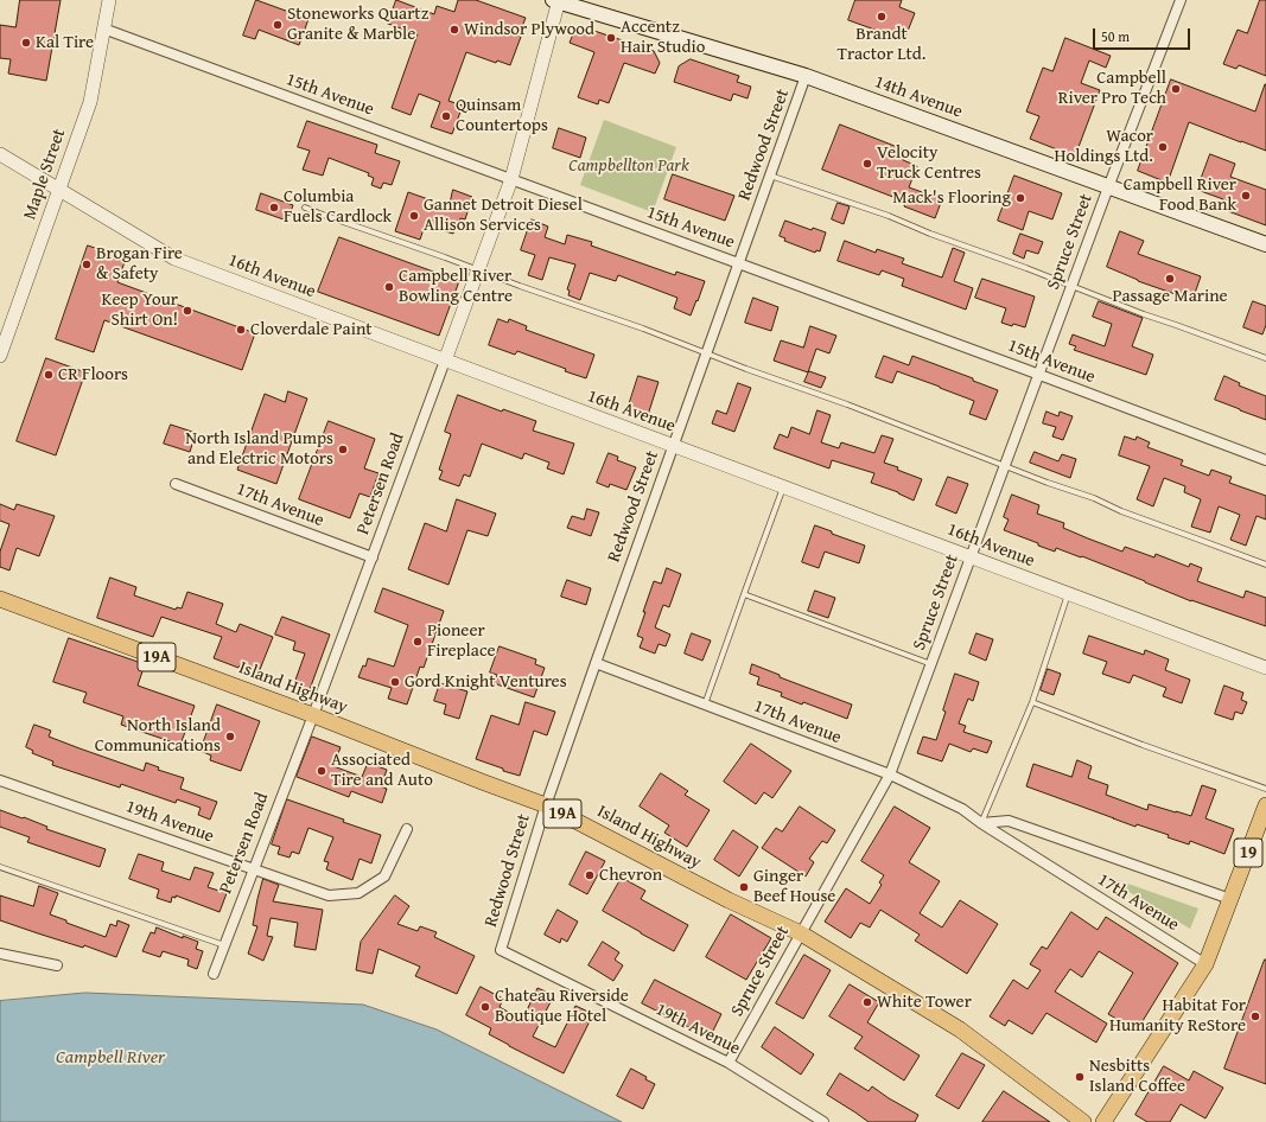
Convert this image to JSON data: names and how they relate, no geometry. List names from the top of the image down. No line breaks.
{"streets":{"main road":["14th Avenue","19A","Island Highway","19"],"street":["15th Avenue","Redwood Street","Maple Street","Spruce Street","16th Avenue","Petersen Road","17th Avenue","19th Avenue"]},"crossings":[["15th Avenue","Redwood Street"],["15th Avenue","Maple Street"],["15th Avenue","Spruce Street"],["15th Avenue","Petersen Road"],["14th Avenue","Redwood Street"],["14th Avenue","Spruce Street"],["14th Avenue","Petersen Road"],["Redwood Street","16th Avenue"],["Redwood Street","17th Avenue"],["Redwood Street","Island Highway"],["Redwood Street","19th Avenue"],["Maple Street","16th Avenue"],["Spruce Street","16th Avenue"],["Spruce Street","17th Avenue"],["Spruce Street","Island Highway"],["Spruce Street","19th Avenue"],["16th Avenue","Petersen Road"],["Petersen Road","17th Avenue"],["Petersen Road","Island Highway"],["Petersen Road","19th Avenue"],["17th Avenue","19"]],"water":["Campbell River"],"parks":["Campbellton Park"],"places":["Brandt Tractor Ltd.","Stoneworks Quartz Granite & Marble","Windsor Plywood","Accentz Hair Studio","Kal Tire","Campbell River Pro Tech","Quinsam Countertops","Wacor Holdings Ltd.","Velocity Truck Centres","Campbell River Food Bank","Mack's Flooring","Columbia Fuels Cardlock","Gannet Detroit Diesel Allison Services","Brogan Fire & Safety","Passage Marine","Campbell River Bowling Centre","Keep Your Shirt On!","Cloverdale Paint","CR Floors","North Island Pumps and Electric Motors","Pioneer Fireplace","Gord Knight Ventures","North Island Communications","Associated Tire and Auto","Chevron","Ginger Beef House","White Tower","Chateau Riverside Boutique Hotel","Habitat For Humanity ReStore","Nesbitts Island Coffee"],"scale_bar":"50 m"}
